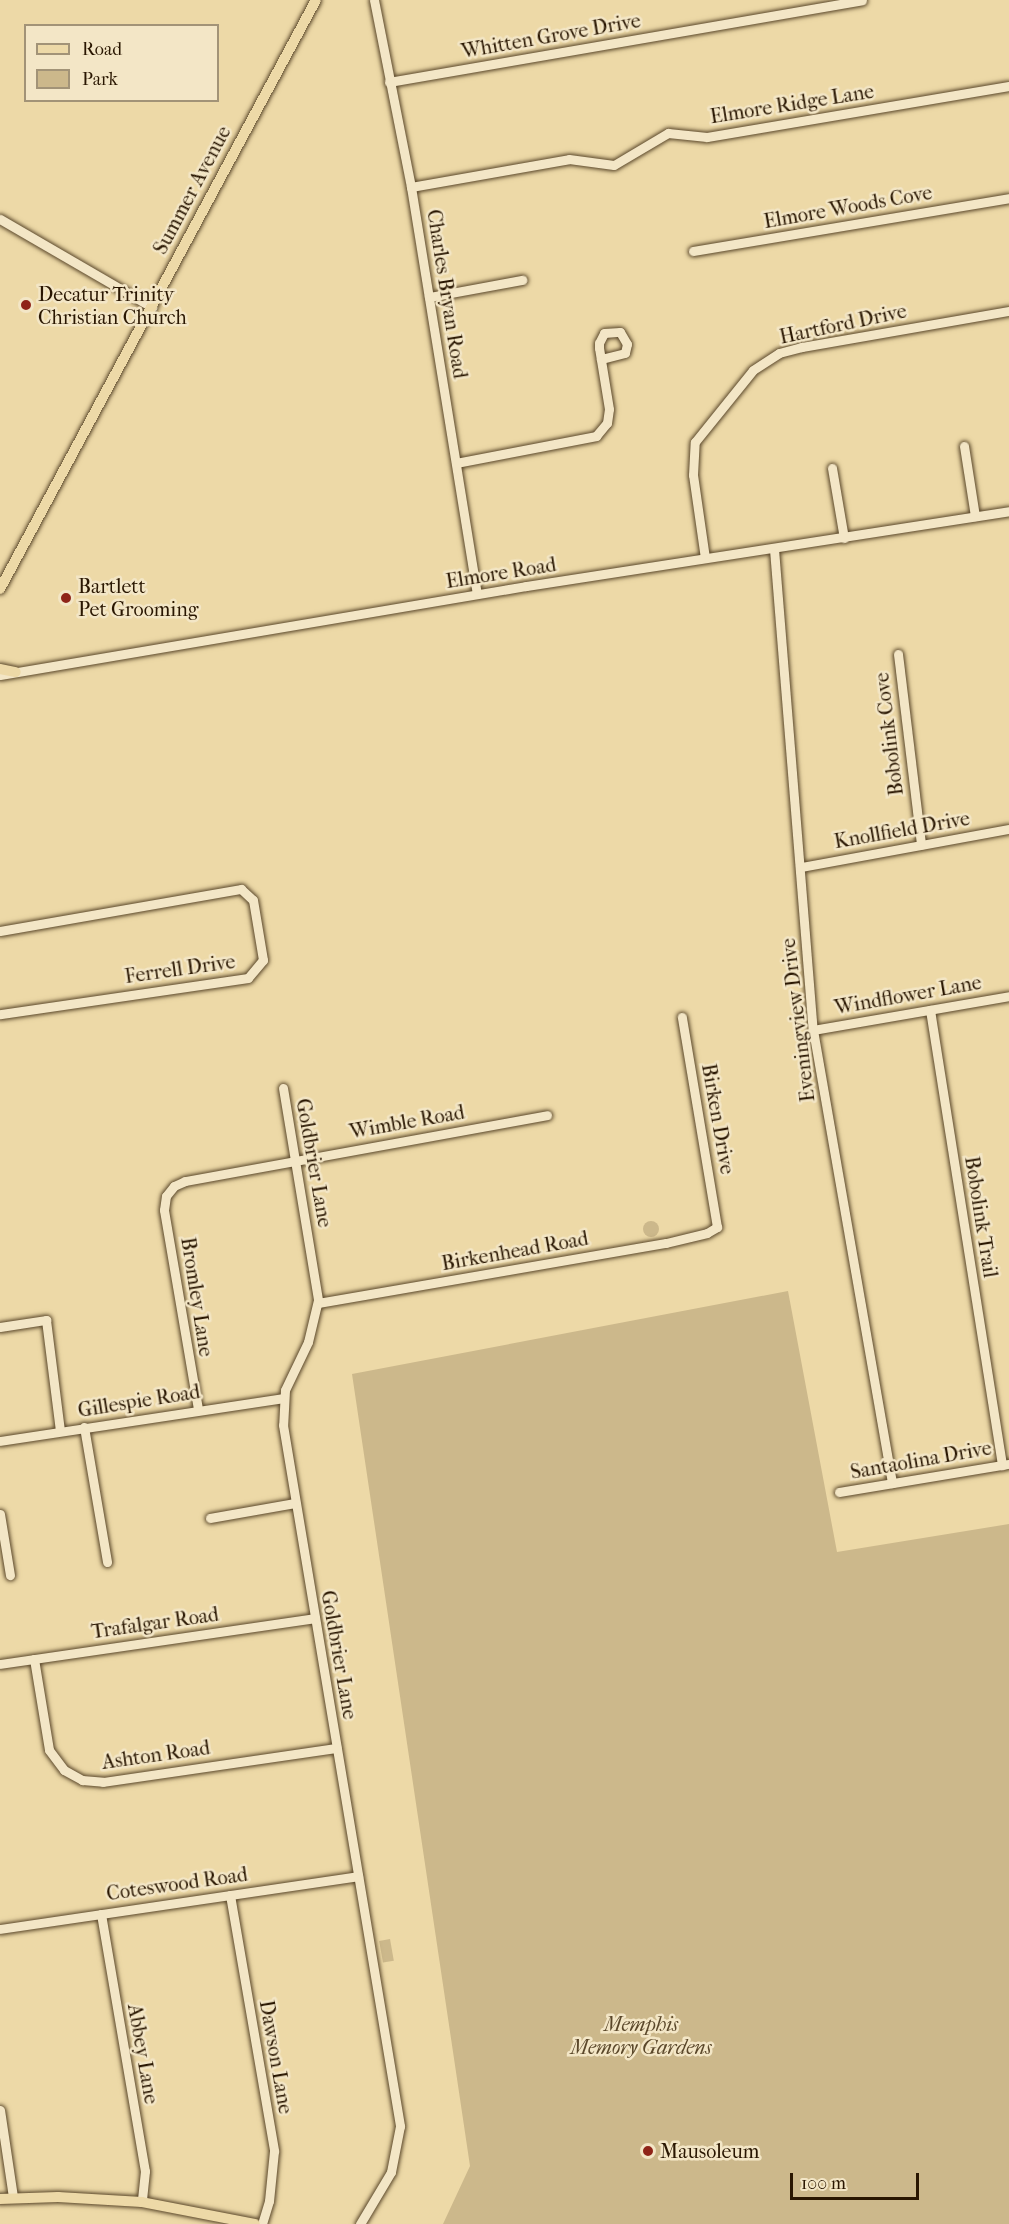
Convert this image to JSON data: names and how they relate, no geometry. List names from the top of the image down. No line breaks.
{"streets":{"main road":["Summer Avenue"],"street":["Whitten Grove Drive","Elmore Ridge Lane","Elmore Woods Cove","Charles Bryan Road","Hartford Drive","Elmore Road","Bobolink Cove","Knollfield Drive","Ferrell Drive","Windflower Lane","Eveningview Drive","Birken Drive","Wimble Road","Goldbrier Lane","Bobolink Trail","Birkenhead Road","Bromley Lane","Gillespie Road","Santaolina Drive","Trafalgar Road","Ashton Road","Coteswood Road","Abbey Lane","Dawson Lane"]},"crossings":[["Whitten Grove Drive","Charles Bryan Road"],["Elmore Ridge Lane","Charles Bryan Road"],["Charles Bryan Road","Elmore Road"],["Hartford Drive","Elmore Road"],["Elmore Road","Eveningview Drive"],["Bobolink Cove","Knollfield Drive"],["Knollfield Drive","Eveningview Drive"],["Windflower Lane","Eveningview Drive"],["Windflower Lane","Bobolink Trail"],["Eveningview Drive","Santaolina Drive"],["Birken Drive","Birkenhead Road"],["Wimble Road","Goldbrier Lane"],["Wimble Road","Bromley Lane"],["Goldbrier Lane","Birkenhead Road"],["Goldbrier Lane","Gillespie Road"],["Goldbrier Lane","Trafalgar Road"],["Goldbrier Lane","Ashton Road"],["Goldbrier Lane","Coteswood Road"],["Bobolink Trail","Santaolina Drive"],["Bromley Lane","Gillespie Road"],["Trafalgar Road","Ashton Road"],["Coteswood Road","Abbey Lane"],["Coteswood Road","Dawson Lane"]],"parks":["Memphis Memory Gardens"],"places":["Decatur Trinity Christian Church","Bartlett Pet Grooming","Mausoleum"],"legend":["Road","Park"],"scale_bar":"100 m"}
